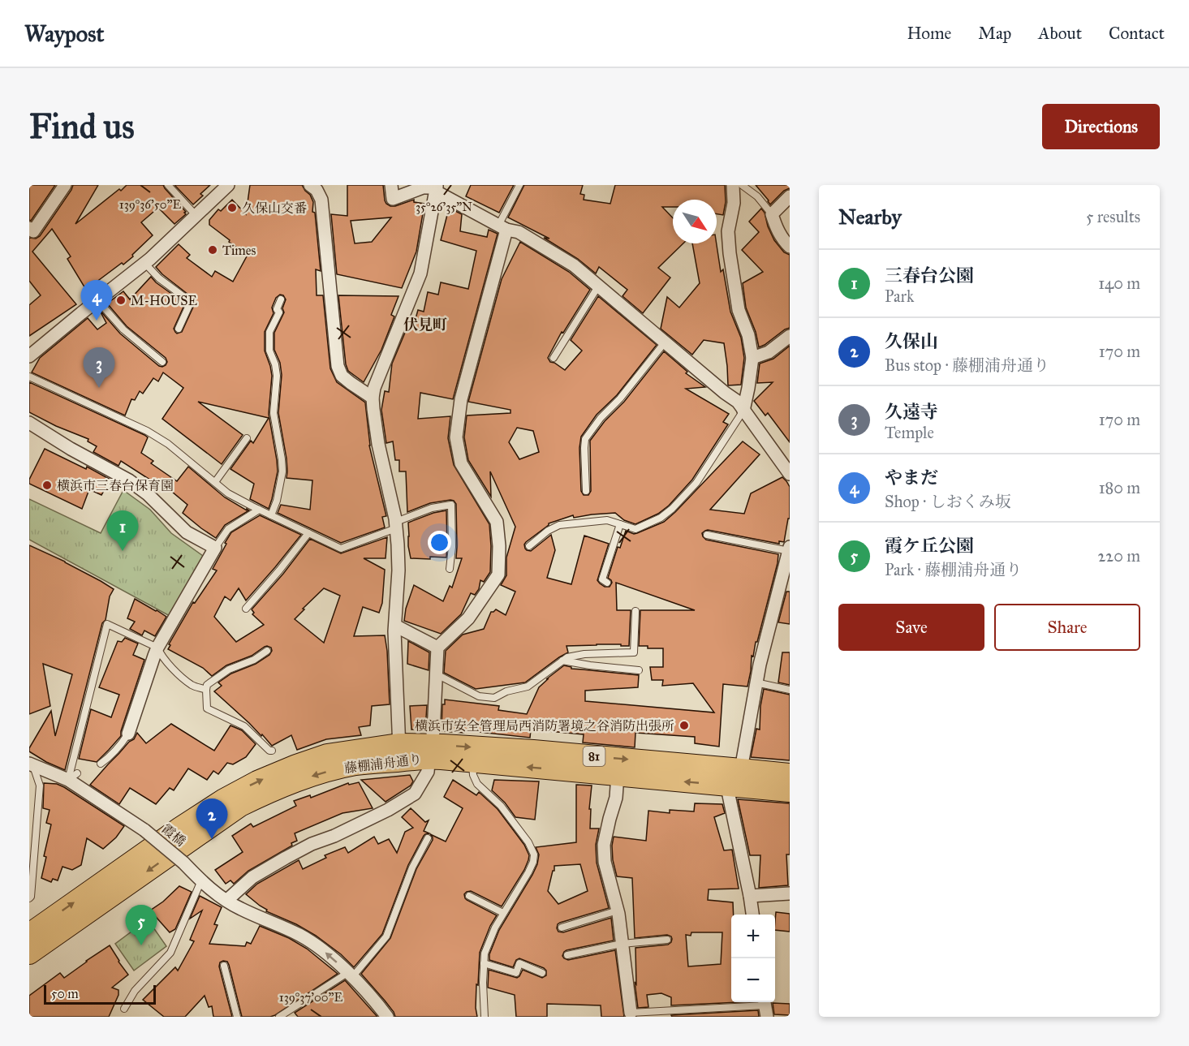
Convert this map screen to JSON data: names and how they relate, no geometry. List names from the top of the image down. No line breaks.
{"streets":{"main road":["81","藤棚浦舟通り"],"street":["霞橋"]},"districts":["伏見町"],"places":["久保山交番","Times","M-HOUSE","横浜市三春台保育園","横浜市安全管理局西消防署境之谷消防出張所"],"scale_bar":"50 m","north":"bottom right","page":{"header":"Waypost","nav":["Home","Map","About","Contact"],"buttons":["Directions",["Save","Share"]],"title":"Find us","heading":["Nearby","5 results"],"list":[{"mark":"1","name":"三春台公園","note":"Park","value":"140 m"},{"mark":"2","name":"久保山","note":"Bus stop · 藤棚浦舟通り","value":"170 m"},{"mark":"3","name":"久遠寺","note":"Temple","value":"170 m"},{"mark":"4","name":"やまだ","note":"Shop · しおくみ坂","value":"180 m"},{"mark":"5","name":"霞ケ丘公園","note":"Park · 藤棚浦舟通り","value":"220 m"}],"pins":["4","3","1","2","5"],"map_buttons":["+","−"],"scale":"50 m"},"coordinates":["139°36'50\"E","35°26'35\"N","139°37'00\"E"]}
